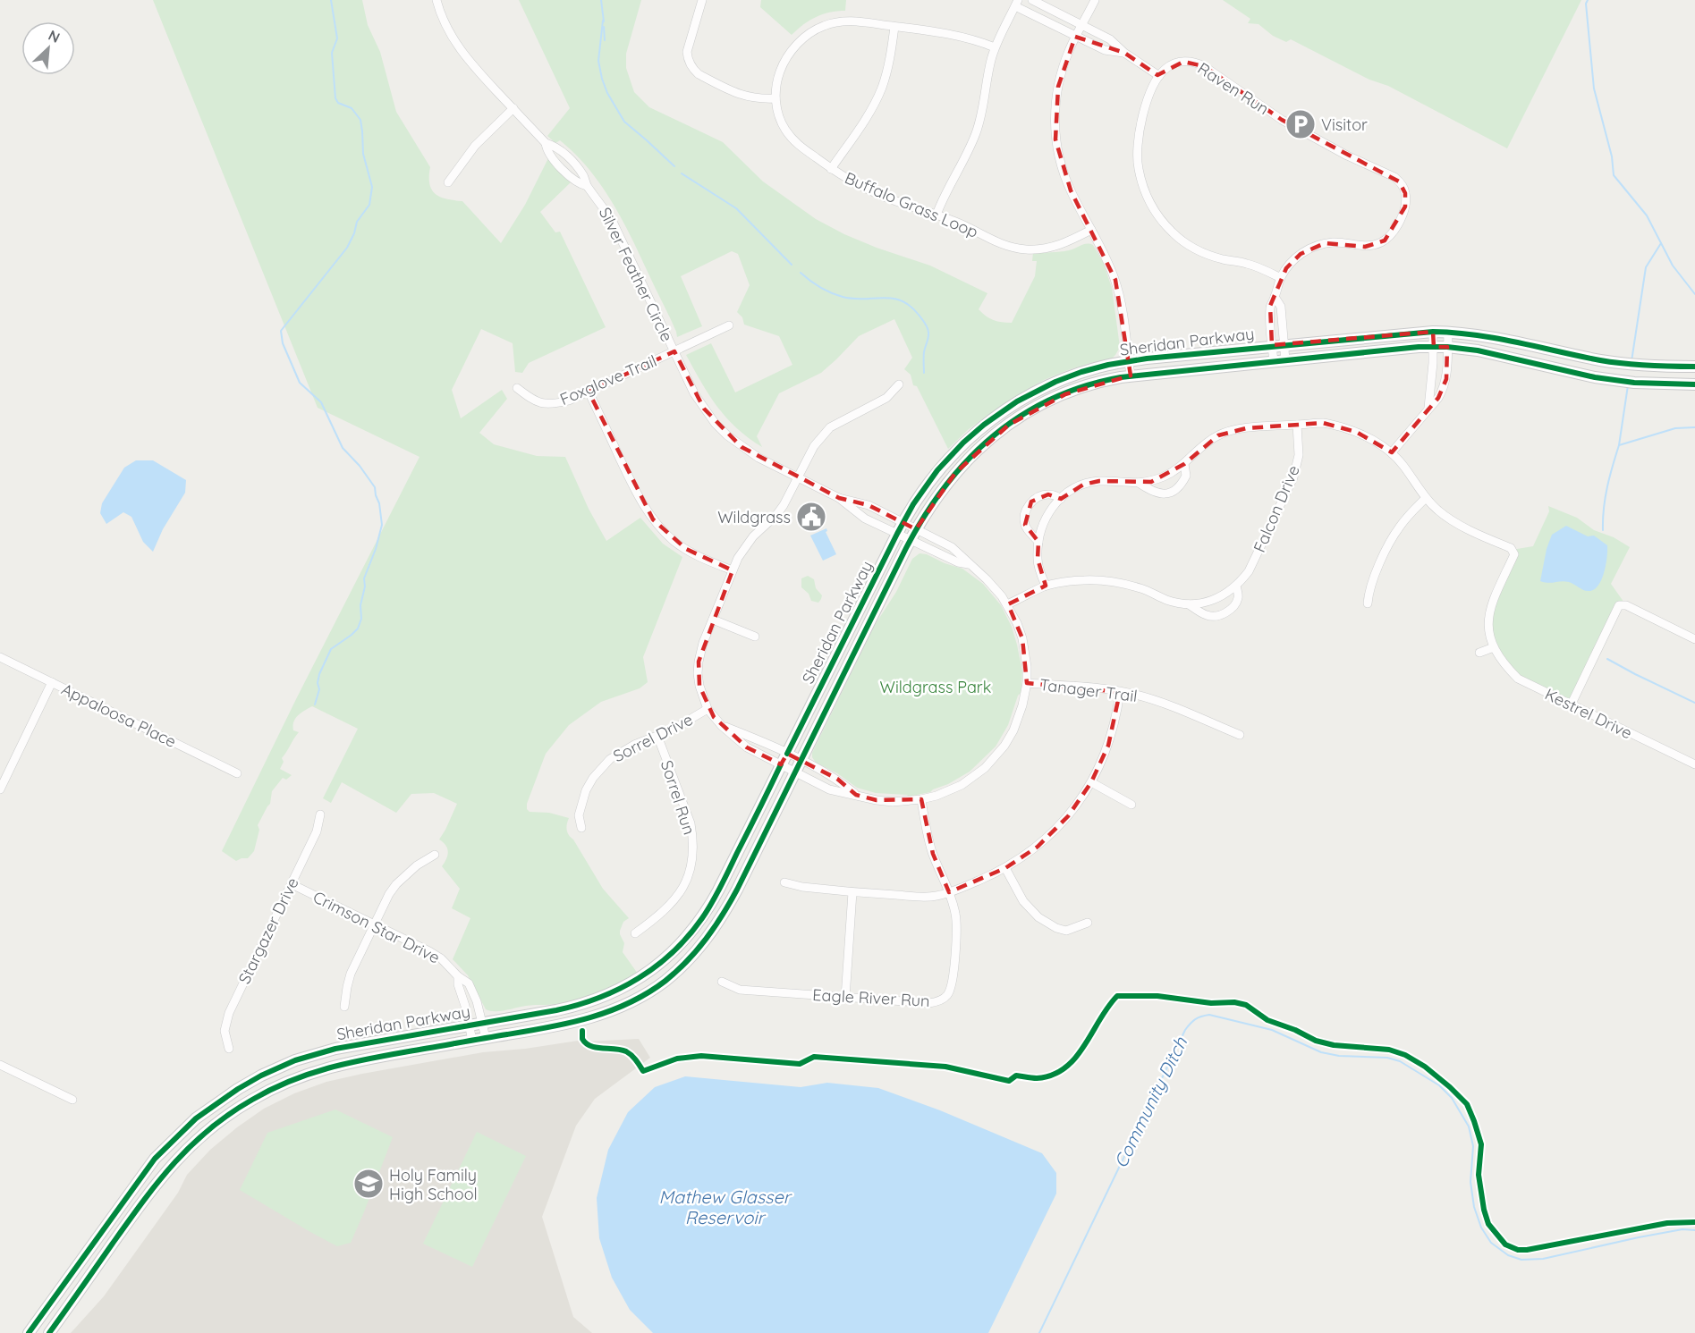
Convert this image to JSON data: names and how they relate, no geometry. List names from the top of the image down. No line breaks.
{"streets":{"main road":["Sheridan Parkway"],"street":["Raven Run","Buffalo Grass Loop","Silver Feather Circle","Foxglove Trail","Falcon Drive","Tanager Trail","Kestrel Drive","Appaloosa Place","Sorrel Drive","Sorrel Run","Crimson Star Drive","Stargazer Drive","Eagle River Run"]},"crossings":[["Raven Run","Sheridan Parkway"],["Silver Feather Circle","Sheridan Parkway"],["Silver Feather Circle","Foxglove Trail"],["Silver Feather Circle","Falcon Drive"],["Silver Feather Circle","Tanager Trail"],["Silver Feather Circle","Sorrel Drive"],["Silver Feather Circle","Eagle River Run"],["Sheridan Parkway","Crimson Star Drive"],["Sorrel Drive","Sorrel Run"],["Crimson Star Drive","Stargazer Drive"]],"water":["Community Ditch","Mathew Glasser Reservoir"],"parks":["Wildgrass Park"],"places":{"parking":["Visitor"],"public building":["Wildgrass"],"school or university":["Holy Family High School"]},"north":"top right"}
